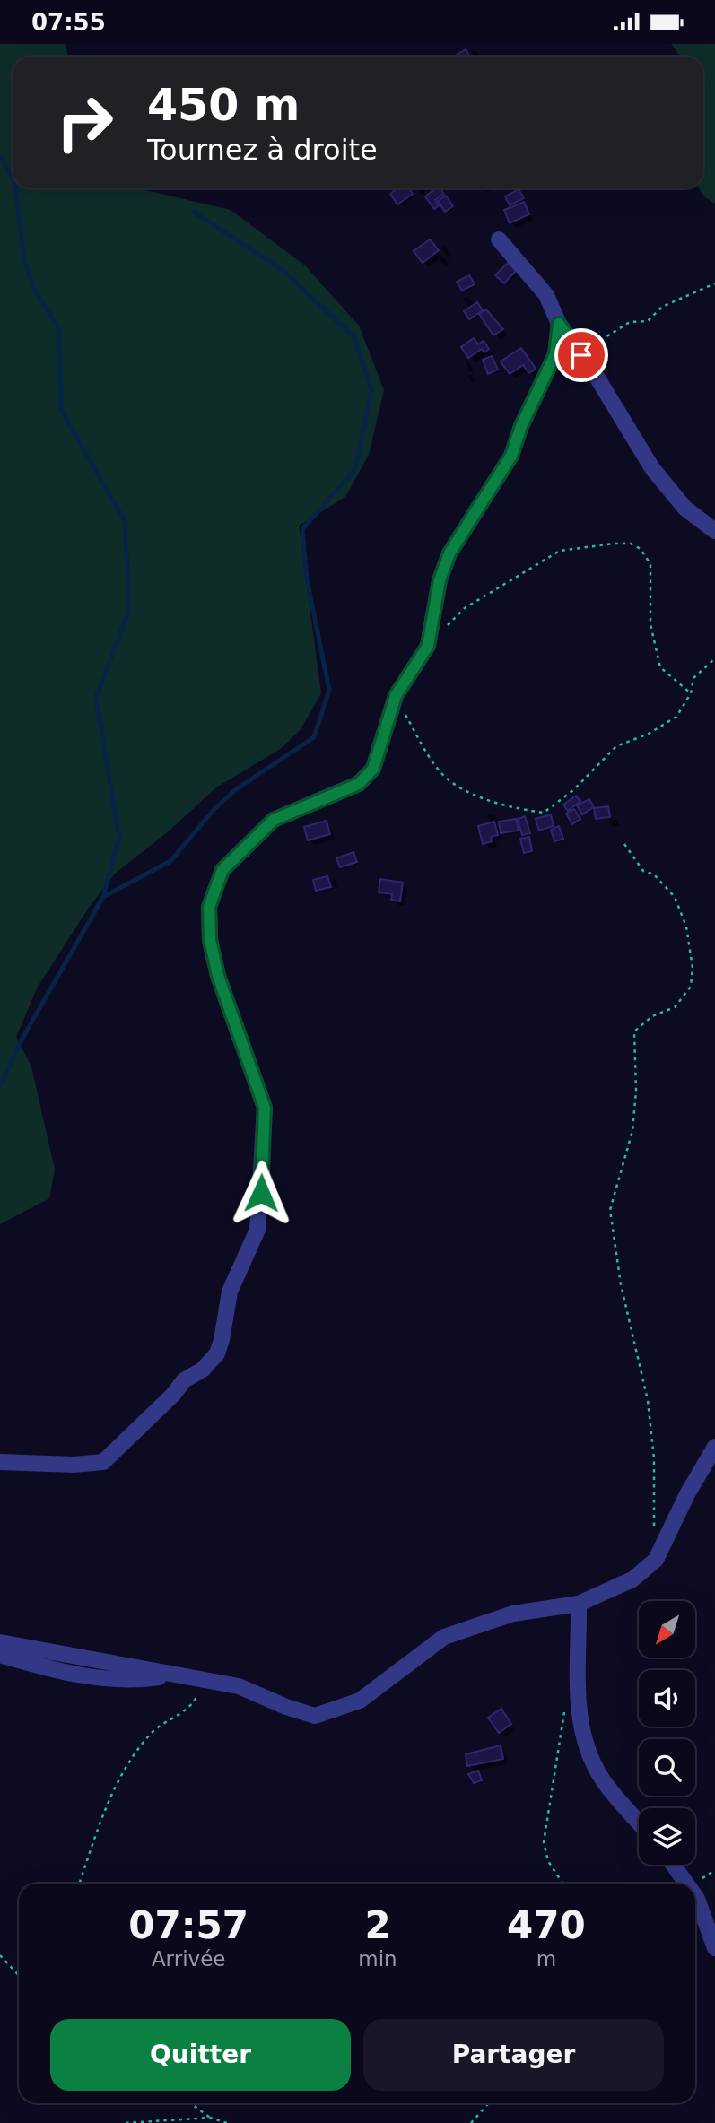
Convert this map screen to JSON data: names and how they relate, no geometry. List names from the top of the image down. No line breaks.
{"north":"bottom left","page":{"status":"07:55","turn":["450 m","Tournez à droite"],"eta":["07:57","Arrivée","2","min","470","m"],"buttons":["Quitter","Partager"]}}
